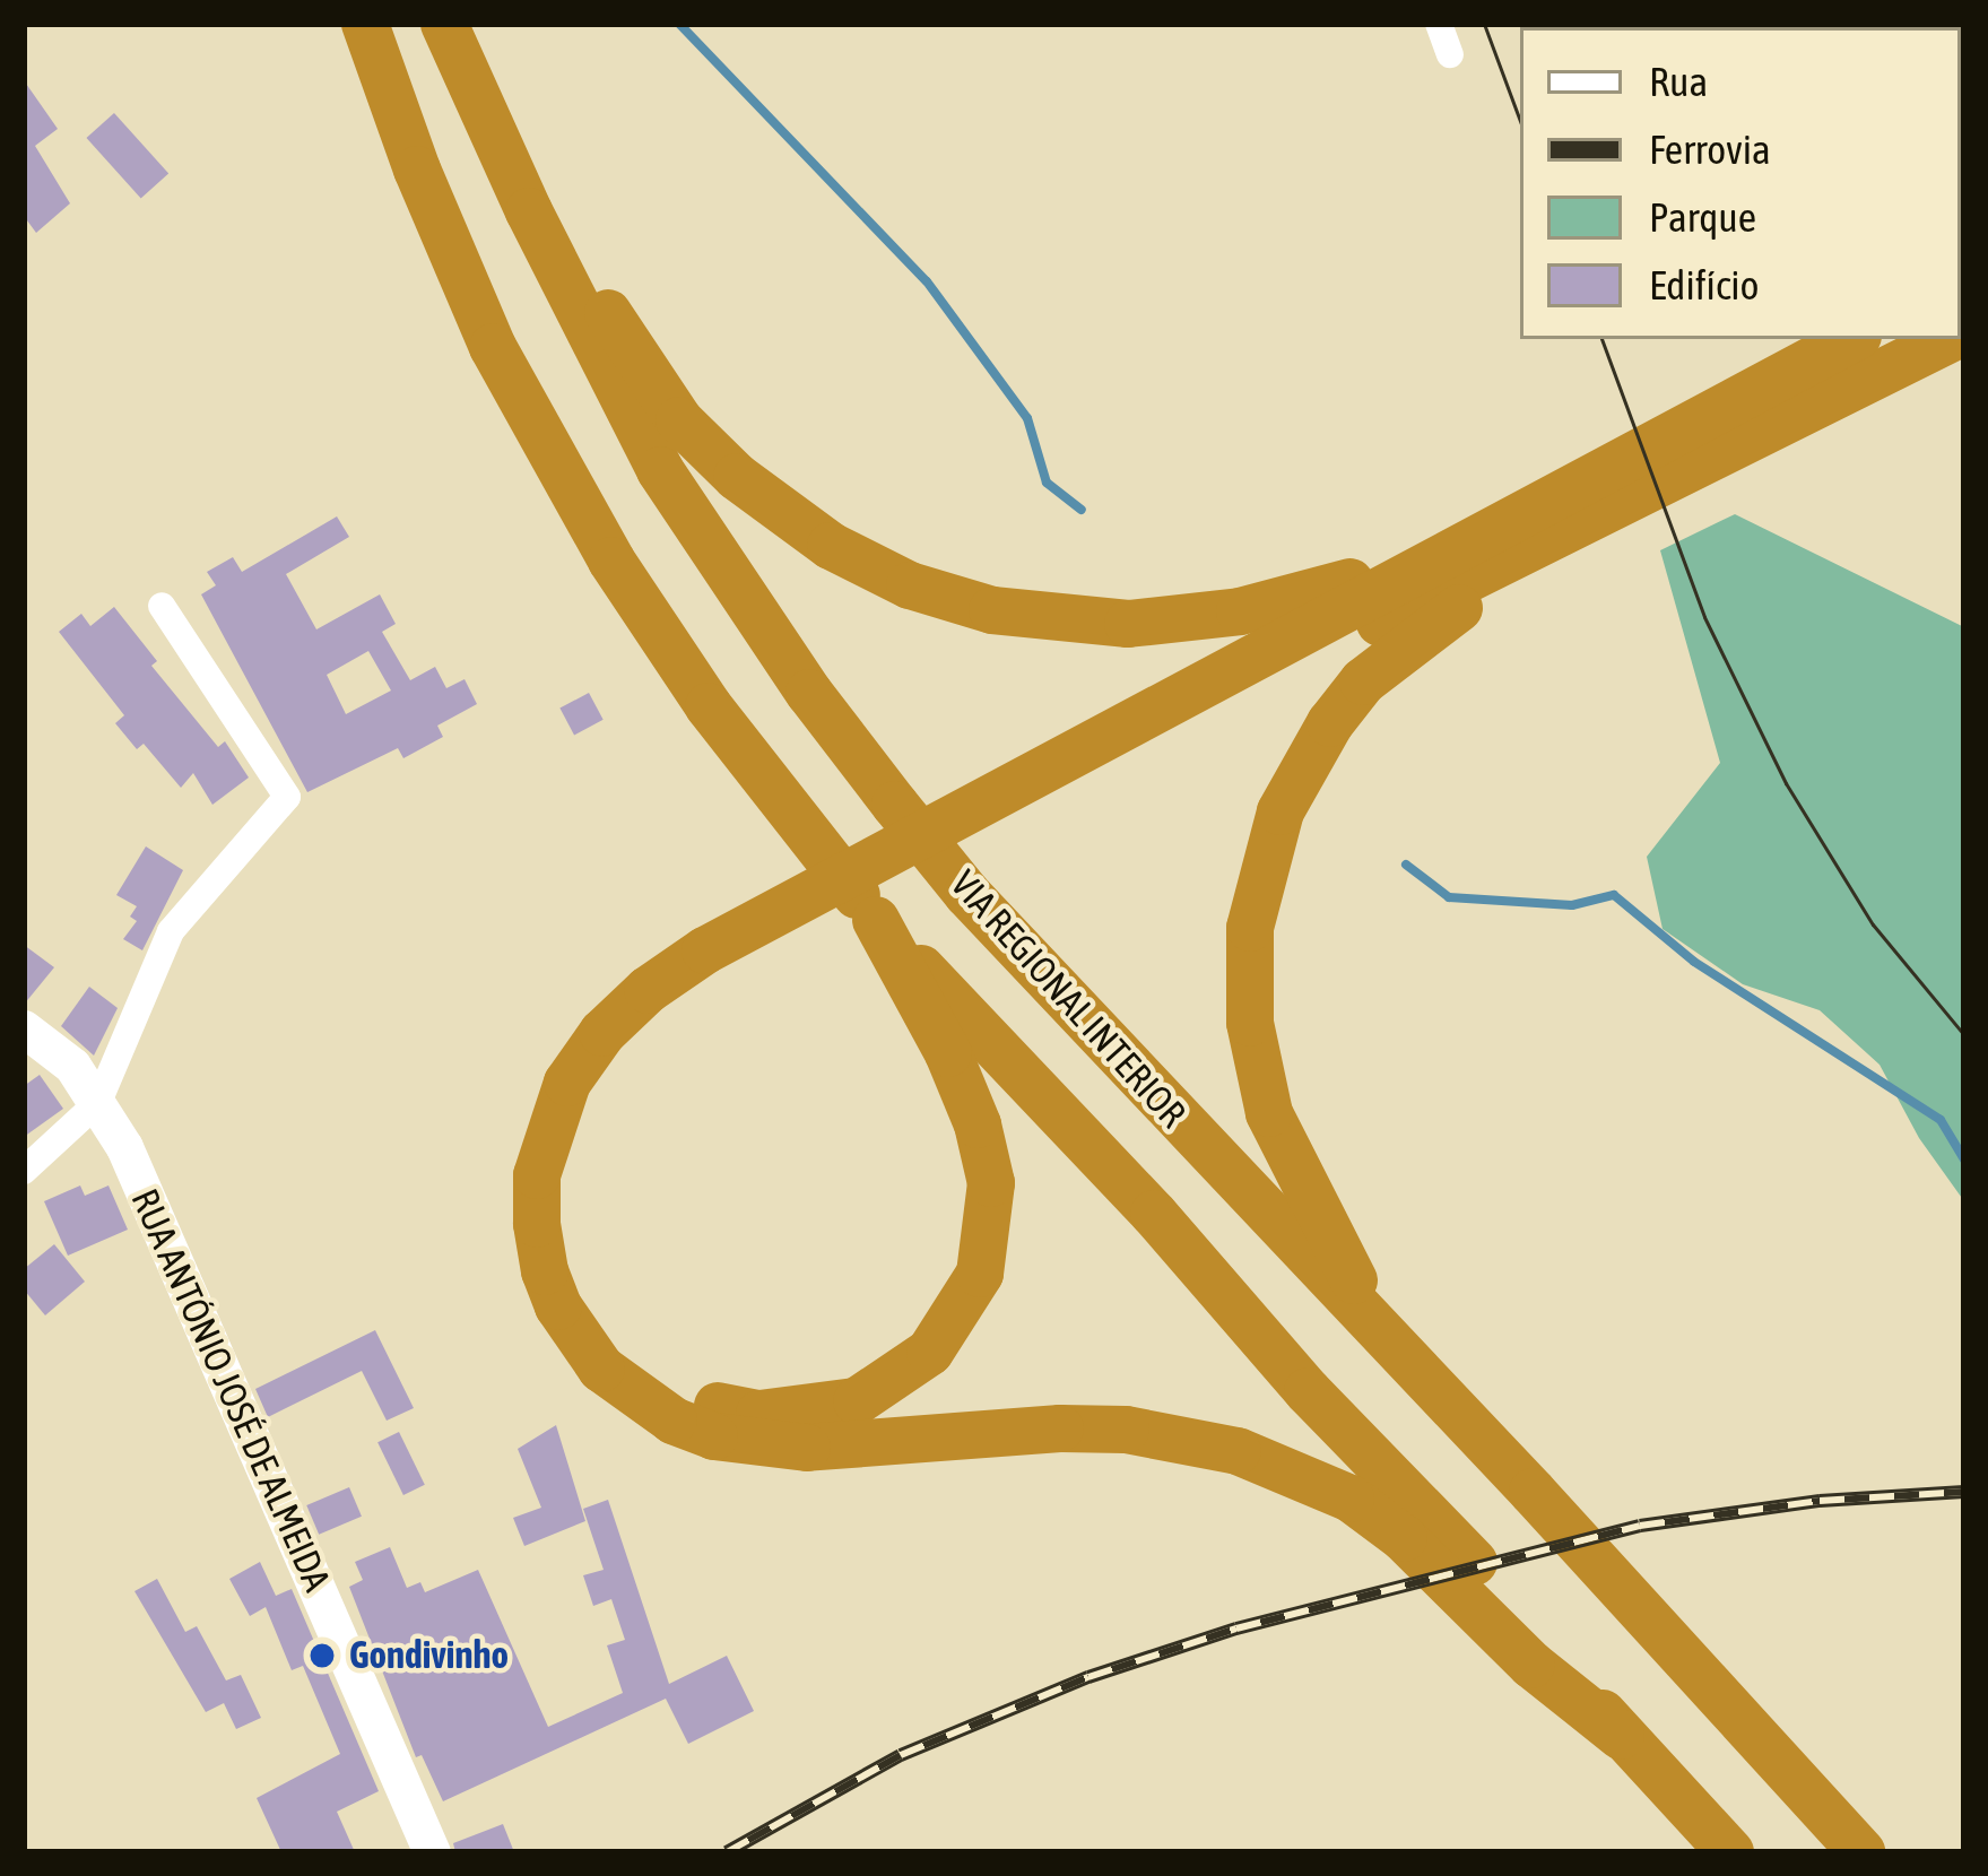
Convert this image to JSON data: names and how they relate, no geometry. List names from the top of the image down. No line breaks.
{"streets":{"highway":["VIA REGIONAL INTERIOR"],"main road":["RUA ANTÓNIO JOSÉ DE ALMEIDA"]},"places":["Gondivinho"],"legend":["Rua","Ferrovia","Parque","Edifício"]}
